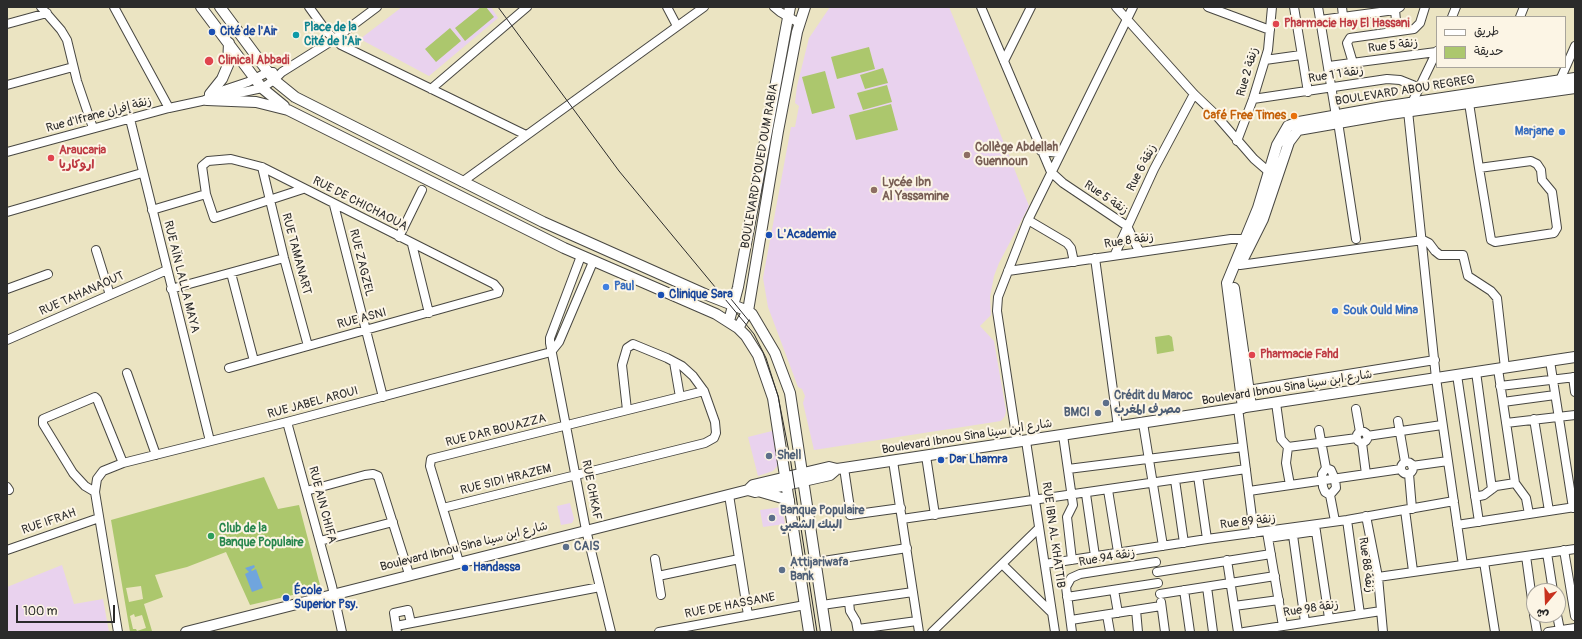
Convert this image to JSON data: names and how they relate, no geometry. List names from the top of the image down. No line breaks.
{"streets":{"main road":["BOULEVARD ABOU REGREG","BOULEVARD D'OUED OUM RABIA","Boulevard Ibnou Sina شارع ابن سينا"],"street":["Rue 5 زنقة","Rue 2 زنقة","Rue 1 زنقة 1","Rue d'Ifrane زنقة إفران","Rue 6 زنقة","RUE DE CHICHAOUA","Rue 8 زنقة","RUE TAMANART","RUE ZAGZEL","RUE AÏN LALLA MAYA","RUE TAHANAOUT","RUE ASNI","RUE JABEL AROUI","RUE DAR BOUAZZA","RUE SIDI HRAZEM","RUE CHKAF","RUE AIN CHIFA","RUE IFRAH","Rue 89 زنقة","RUE IBN AL KHATTIB","Rue 94 زنقة","Rue 88 زنقة","RUE DE HASSANE","Rue 98 زنقة"]},"crossings":[["Rue 5 زنقة","Rue 6 زنقة"],["Rue 5 زنقة","Rue 8 زنقة"],["Rue 5 زنقة","RUE IBN AL KHATTIB"],["Rue 2 زنقة","Rue 1 زنقة 1"],["Rue d'Ifrane زنقة إفران","RUE AÏN LALLA MAYA"],["Rue 6 زنقة","Rue 8 زنقة"],["RUE DE CHICHAOUA","RUE TAMANART"],["RUE DE CHICHAOUA","RUE ZAGZEL"],["RUE DE CHICHAOUA","RUE ASNI"],["Rue 8 زنقة","RUE IBN AL KHATTIB"],["RUE TAMANART","RUE ASNI"],["RUE ZAGZEL","RUE ASNI"],["RUE ZAGZEL","RUE JABEL AROUI"],["RUE AÏN LALLA MAYA","RUE TAHANAOUT"],["RUE AÏN LALLA MAYA","RUE JABEL AROUI"],["Boulevard Ibnou Sina شارع ابن سينا","RUE CHKAF"],["Boulevard Ibnou Sina شارع ابن سينا","RUE AIN CHIFA"],["Boulevard Ibnou Sina شارع ابن سينا","RUE IBN AL KHATTIB"],["RUE JABEL AROUI","RUE CHKAF"],["RUE JABEL AROUI","RUE AIN CHIFA"],["RUE DAR BOUAZZA","RUE SIDI HRAZEM"],["RUE DAR BOUAZZA","RUE CHKAF"],["RUE SIDI HRAZEM","RUE CHKAF"],["Rue 89 زنقة","RUE IBN AL KHATTIB"],["Rue 89 زنقة","Rue 88 زنقة"],["Rue 88 زنقة","Rue 98 زنقة"]],"places":["Pharmacie Hay El Hassani","Cité de l'Air","Place de la Cité de l'Air","Clinical Abbadi","Café Free Times","Marjane","Collège Abdellah Guennoun","Araucaria اروكاريا","Lycée Ibn Al Yassamine","L'Academie","Paul","Clinique Sara","Souk Ould Mina","Pharmacie Fahd","Crédit du Maroc مصرف المغرب","BMCI","Shell","Dar Lhamra","Banque Populaire البنك الشعبي","Club de la Banque Populaire","CAIS","Handassa","Attijariwafa Bank","École Superior Psy."],"legend":["طريق","حديقة"],"scale_bar":"100 m","north":"bottom"}
